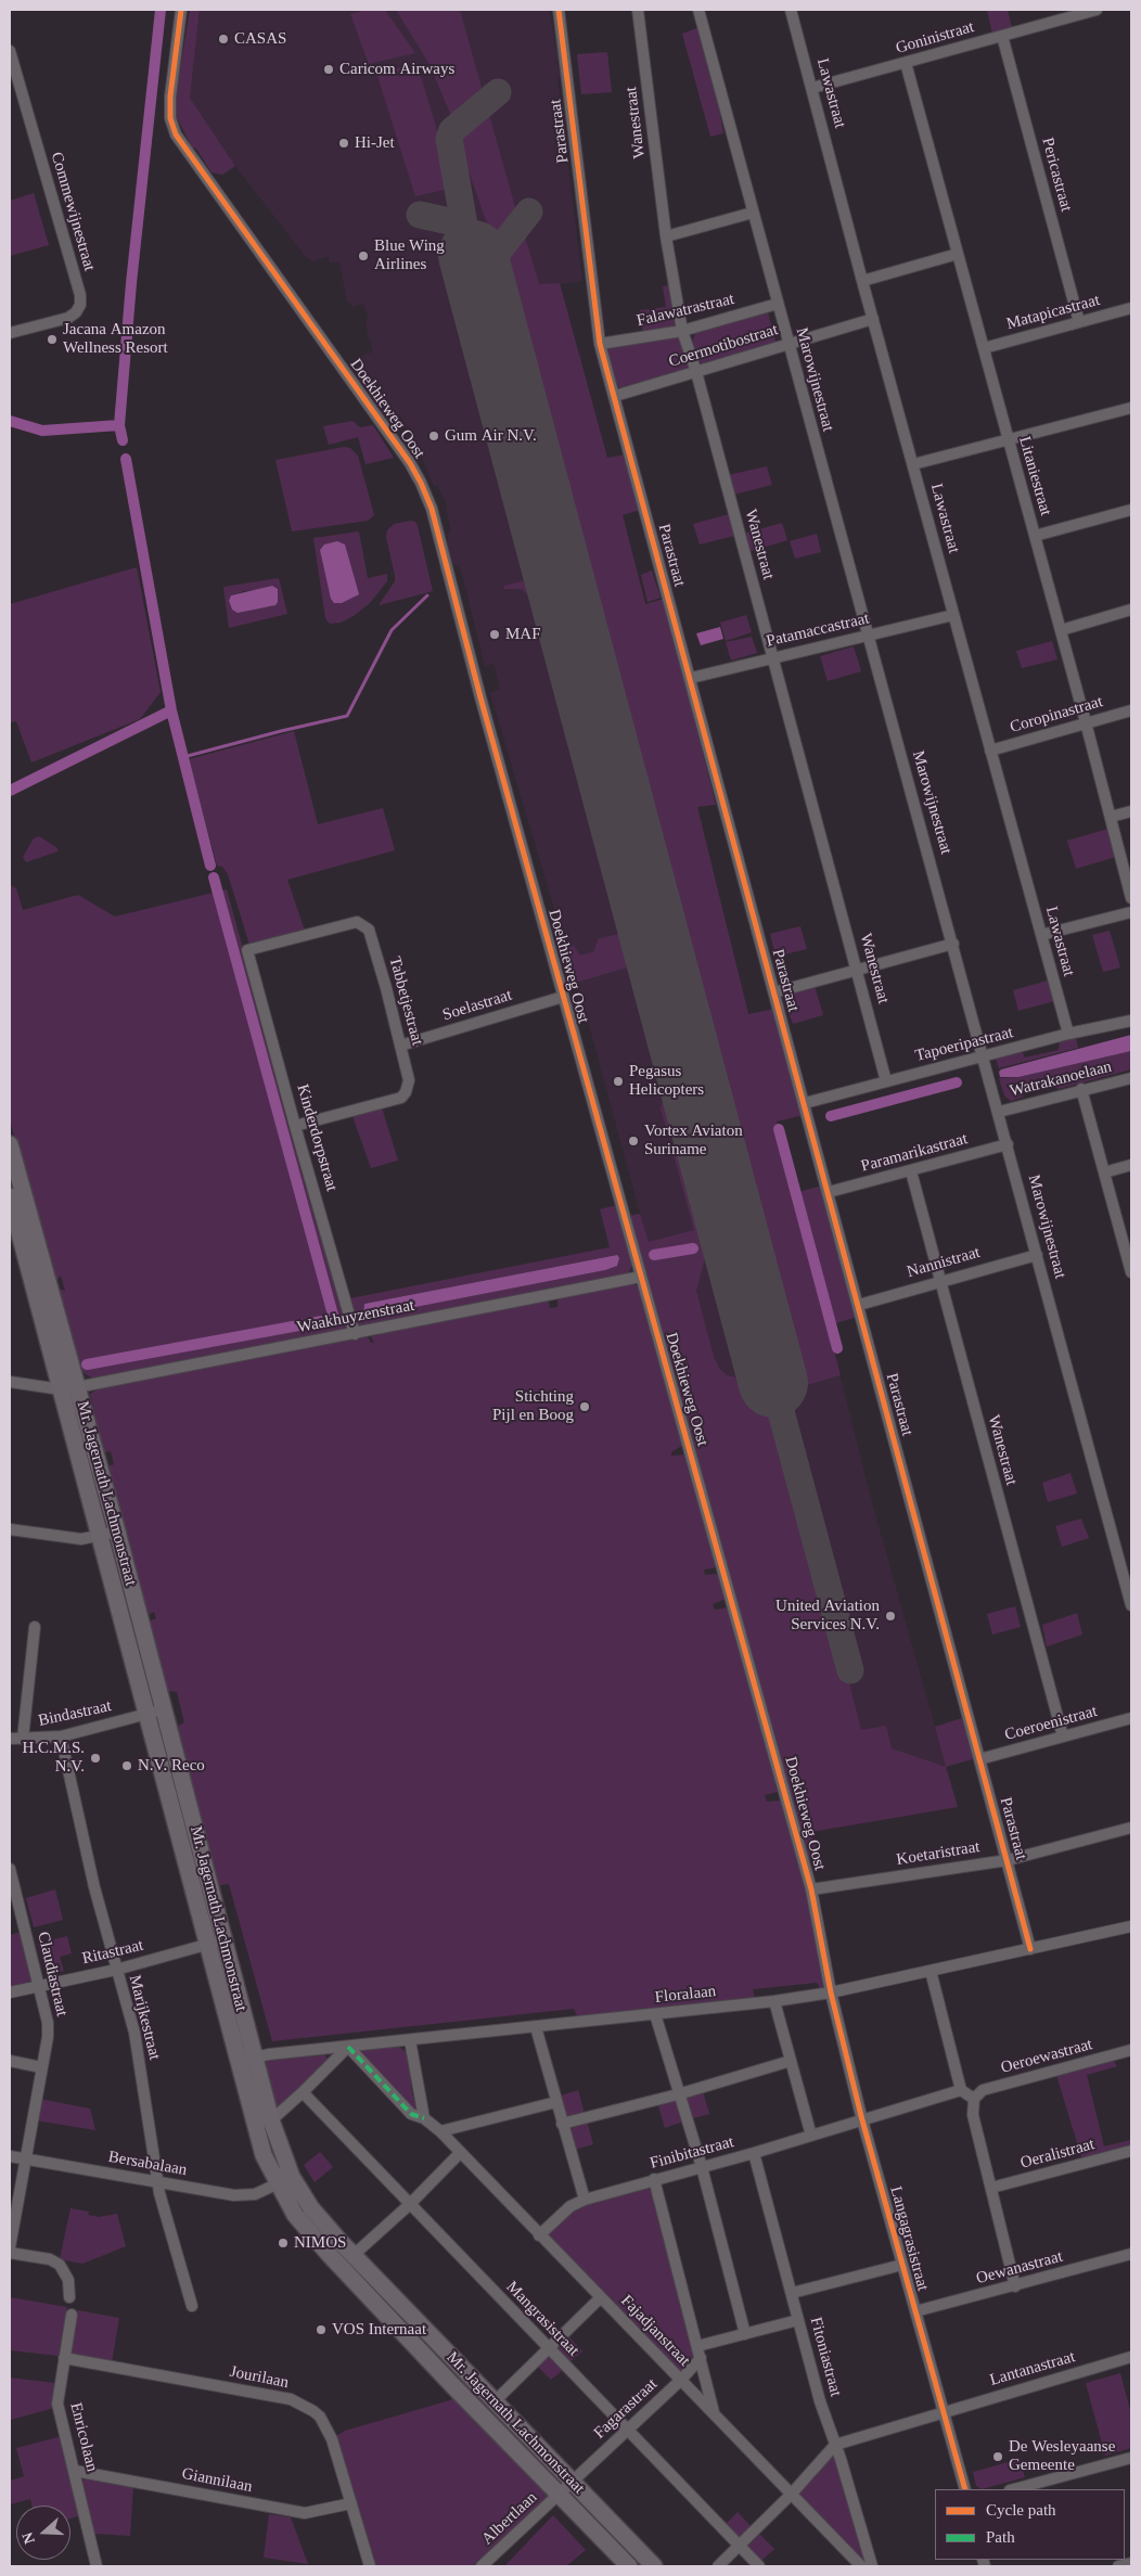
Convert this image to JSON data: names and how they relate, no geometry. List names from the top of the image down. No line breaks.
{"streets":{"main road":["Mr. Jagernath Lachmonstraat"],"street":["Goninistraat","Lawastraat","Wanestraat","Parastraat","Pericastraat","Commewijnestraat","Falawatrastraat","Matapicastraat","Coermotibostraat","Marowijnestraat","Doekhieweg Oost","Litaniestraat","Patamaccastraat","Coropinastraat","Tabbetjestraat","Soelastraat","Tapoeripastraat","Watrakanoelaan","Kinderdorpstraat","Paramarikastraat","Nannistraat","Waakhuyzenstraat","Bindastraat","Coeroenistraat","Koetaristraat","Ritastraat","Claudiastraat","Floralaan","Marijkestraat","Oeroewastraat","Finibitastraat","Oeralistraat","Bersabalaan","Langagrasistraat","Oewanastraat","Mangrasistraat","Fajadjanstraat","Fitoniastraat","Lantanastraat","Jourilaan","Fagarastraat","Enricolaan","Giannilaan","Albertlaan"]},"crossings":[["Goninistraat","Lawastraat"],["Goninistraat","Pericastraat"],["Goninistraat","Litaniestraat"],["Lawastraat","Coermotibostraat"],["Lawastraat","Patamaccastraat"],["Lawastraat","Coropinastraat"],["Lawastraat","Tapoeripastraat"],["Wanestraat","Falawatrastraat"],["Wanestraat","Coermotibostraat"],["Wanestraat","Patamaccastraat"],["Wanestraat","Tapoeripastraat"],["Wanestraat","Paramarikastraat"],["Wanestraat","Nannistraat"],["Wanestraat","Coeroenistraat"],["Parastraat","Falawatrastraat"],["Parastraat","Coermotibostraat"],["Parastraat","Patamaccastraat"],["Parastraat","Tapoeripastraat"],["Parastraat","Paramarikastraat"],["Parastraat","Nannistraat"],["Parastraat","Coeroenistraat"],["Parastraat","Koetaristraat"],["Parastraat","Floralaan"],["Pericastraat","Matapicastraat"],["Falawatrastraat","Marowijnestraat"],["Matapicastraat","Litaniestraat"],["Coermotibostraat","Marowijnestraat"],["Marowijnestraat","Patamaccastraat"],["Marowijnestraat","Tapoeripastraat"],["Marowijnestraat","Watrakanoelaan"],["Marowijnestraat","Paramarikastraat"],["Marowijnestraat","Nannistraat"],["Doekhieweg Oost","Soelastraat"],["Doekhieweg Oost","Waakhuyzenstraat"],["Doekhieweg Oost","Koetaristraat"],["Doekhieweg Oost","Floralaan"],["Doekhieweg Oost","Langagrasistraat"],["Litaniestraat","Coropinastraat"],["Tabbetjestraat","Soelastraat"],["Tabbetjestraat","Kinderdorpstraat"],["Kinderdorpstraat","Waakhuyzenstraat"],["Waakhuyzenstraat","Mr. Jagernath Lachmonstraat"],["Mr. Jagernath Lachmonstraat","Bindastraat"],["Mr. Jagernath Lachmonstraat","Ritastraat"],["Mr. Jagernath Lachmonstraat","Floralaan"],["Mr. Jagernath Lachmonstraat","Bersabalaan"],["Mr. Jagernath Lachmonstraat","Fagarastraat"],["Mr. Jagernath Lachmonstraat","Albertlaan"],["Bindastraat","Marijkestraat"],["Ritastraat","Claudiastraat"],["Ritastraat","Marijkestraat"],["Claudiastraat","Bersabalaan"],["Floralaan","Langagrasistraat"],["Floralaan","Fajadjanstraat"],["Marijkestraat","Bersabalaan"],["Finibitastraat","Langagrasistraat"],["Finibitastraat","Fajadjanstraat"],["Finibitastraat","Fitoniastraat"],["Langagrasistraat","Oewanastraat"],["Langagrasistraat","Lantanastraat"],["Mangrasistraat","Fagarastraat"],["Fajadjanstraat","Fagarastraat"],["Fitoniastraat","Lantanastraat"],["Jourilaan","Enricolaan"],["Jourilaan","Giannilaan"],["Fagarastraat","Albertlaan"],["Enricolaan","Giannilaan"]],"places":["CASAS","Caricom Airways","Hi-Jet","Blue Wing Airlines","Jacana Amazon Wellness Resort","Gum Air N.V.","MAF","Pegasus Helicopters","Vortex Aviaton Suriname","Stichting Pijl en Boog","United Aviation Services N.V.","H.C.M.S. N.V.","N.V. Reco","NIMOS","VOS Internaat","De Wesleyaanse Gemeente"],"legend":["Cycle path","Path"],"north":"left"}
